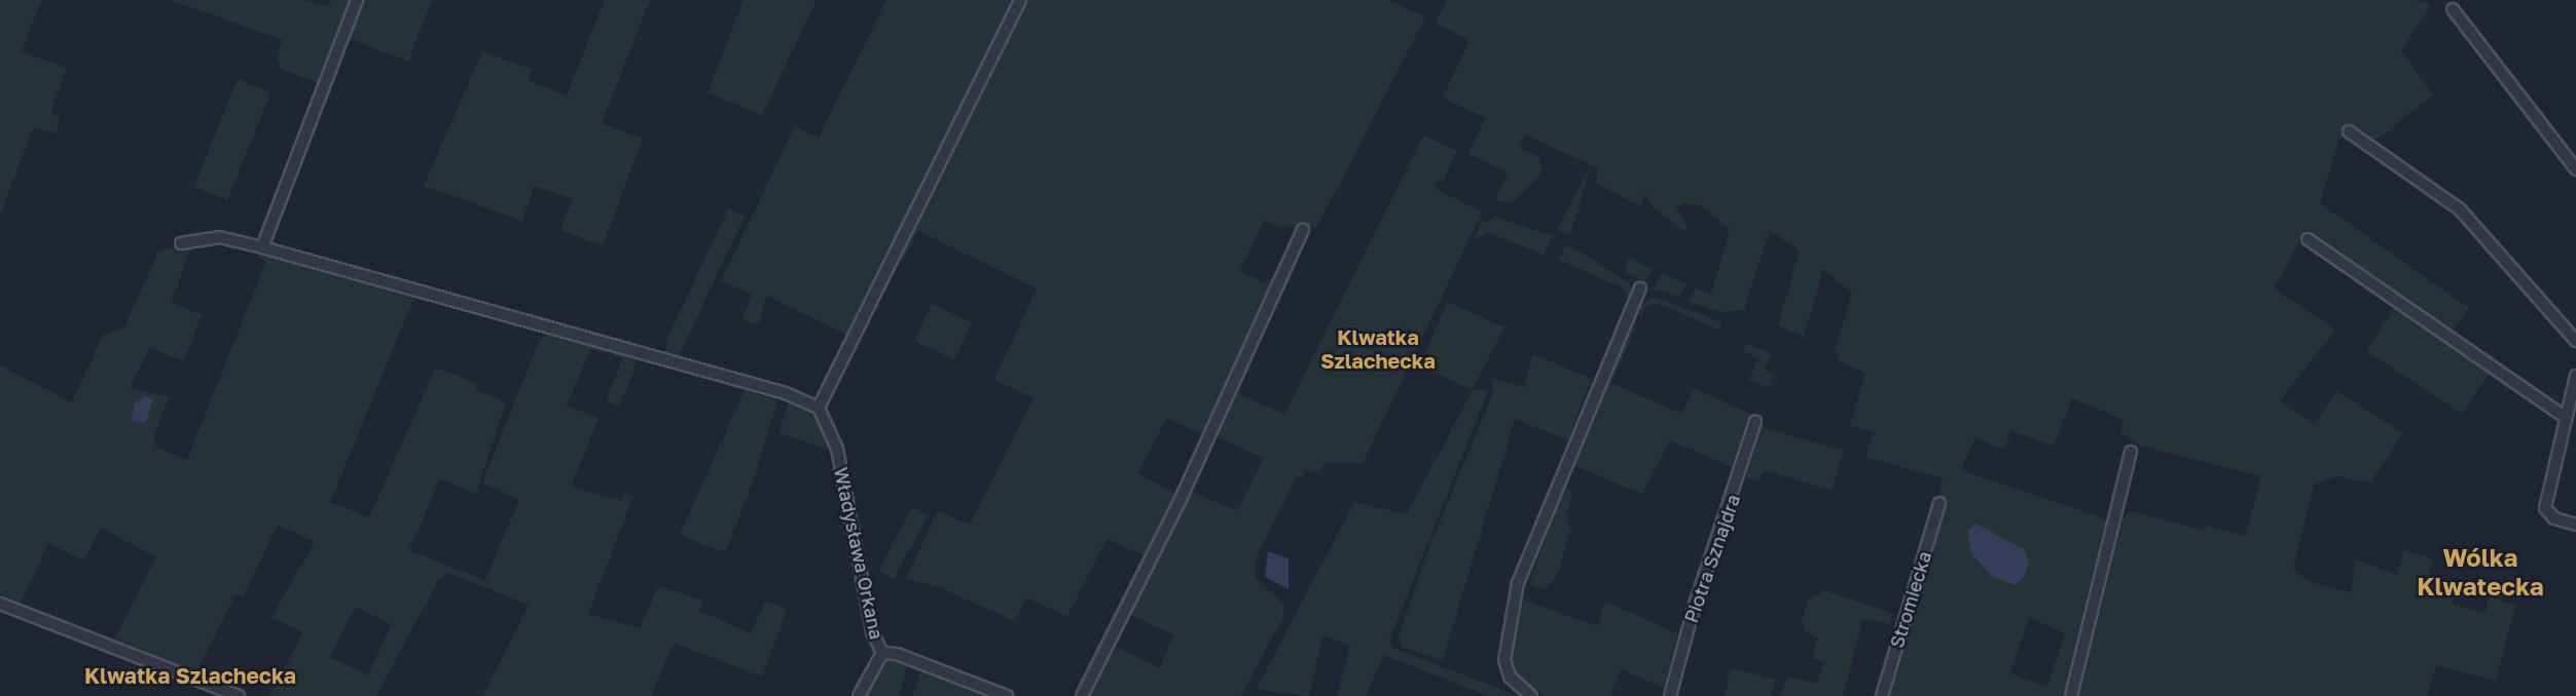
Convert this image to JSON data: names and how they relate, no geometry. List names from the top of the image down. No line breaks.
{"streets":{"street":["Władysława Orkana","Piotra Sznajdra","Stromiecka"]},"districts":["Klwatka Szlachecka","Wólka Klwatecka","Klwatka Szlachecka"]}
